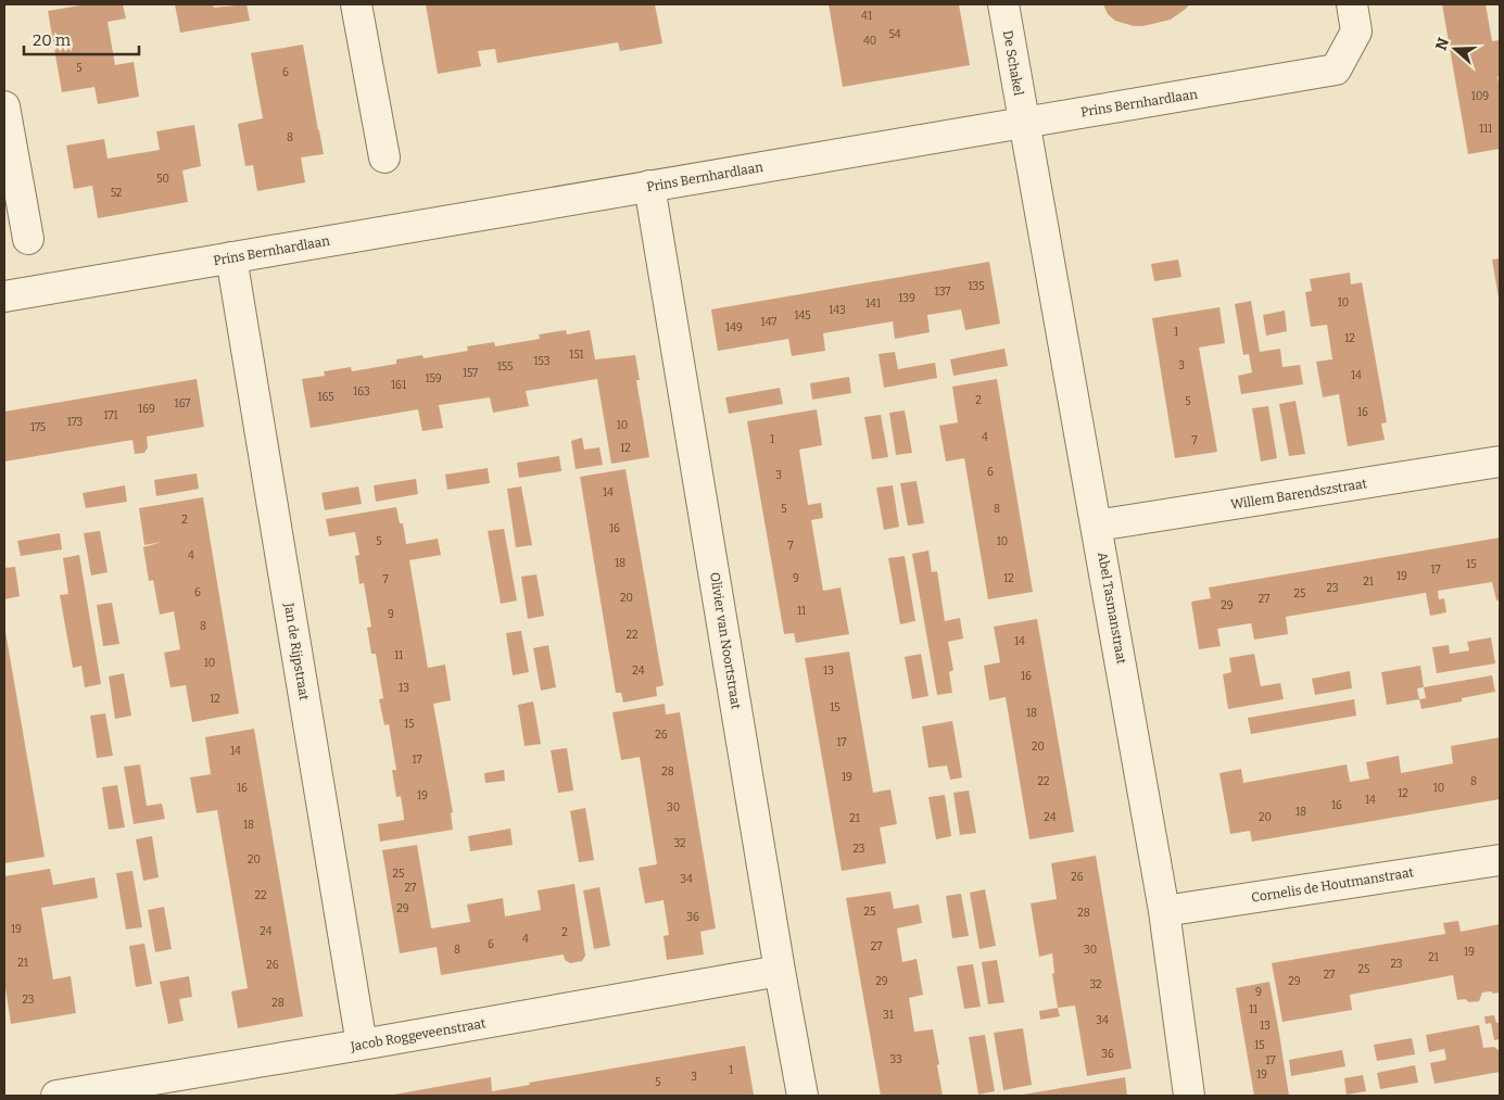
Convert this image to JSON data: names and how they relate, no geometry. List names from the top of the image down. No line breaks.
{"streets":{"street":["De Schakel","Prins Bernhardlaan","Willem Barendszstraat","Abel Tasmanstraat","Olivier van Noortstraat","Jan de Rijpstraat","Cornelis de Houtmanstraat","Jacob Roggeveenstraat"]},"crossings":[["De Schakel","Prins Bernhardlaan"],["De Schakel","Abel Tasmanstraat"],["Prins Bernhardlaan","Abel Tasmanstraat"],["Prins Bernhardlaan","Olivier van Noortstraat"],["Prins Bernhardlaan","Jan de Rijpstraat"],["Willem Barendszstraat","Abel Tasmanstraat"],["Abel Tasmanstraat","Cornelis de Houtmanstraat"],["Olivier van Noortstraat","Jacob Roggeveenstraat"],["Jan de Rijpstraat","Jacob Roggeveenstraat"]],"house_numbers":["41","54","40","5","6","109","111","8","50","52","135","137","139","10","141","143","145","147","149","1","12","151","153","3","155","157","14","159","161","163","165","2","5","167","169","16","171","173","10","175","4","1","7","12","6","3","14","5","8","2","16","5","10","7","4","18","15","17","19","9","12","7","21","23","6","25","20","27","29","11","9","8","22","14","11","10","24","13","16","13","12","15","18","15","26","17","20","14","17","28","19","22","8","16","10","12","19","14","16","30","18","24","20","21","18","32","23","20","25","26","34","27","22","29","25","28","36","19","24","2","4","6","27","8","30","19","21","21","23","26","25","27","29","29","32","9","23","28","11","31","34","13","15","36","33","17","1","19","3","5"],"scale_bar":"20 m","north":"left"}
